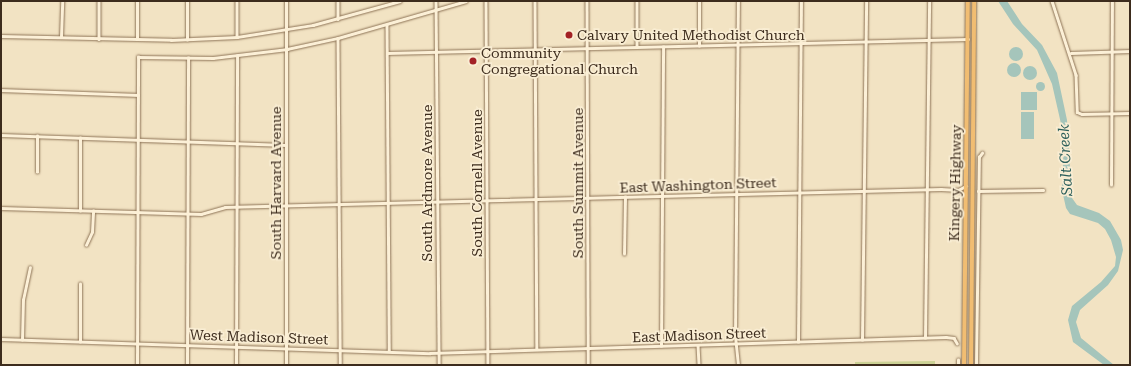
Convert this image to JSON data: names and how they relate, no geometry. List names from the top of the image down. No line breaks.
{"streets":{"highway":["Kingery Highway"],"street":["South Harvard Avenue","South Ardmore Avenue","South Cornell Avenue","South Summit Avenue","East Washington Street","East Madison Street","West Madison Street"]},"crossings":[["South Harvard Avenue","East Washington Street"],["South Harvard Avenue","West Madison Street"],["South Ardmore Avenue","East Washington Street"],["South Ardmore Avenue","East Madison Street"],["South Ardmore Avenue","West Madison Street"],["South Cornell Avenue","East Washington Street"],["South Cornell Avenue","East Madison Street"],["South Summit Avenue","East Washington Street"],["South Summit Avenue","East Madison Street"],["Kingery Highway","East Washington Street"],["East Madison Street","West Madison Street"]],"water":["Salt Creek"],"places":["Calvary United Methodist Church","Community Congregational Church"]}
